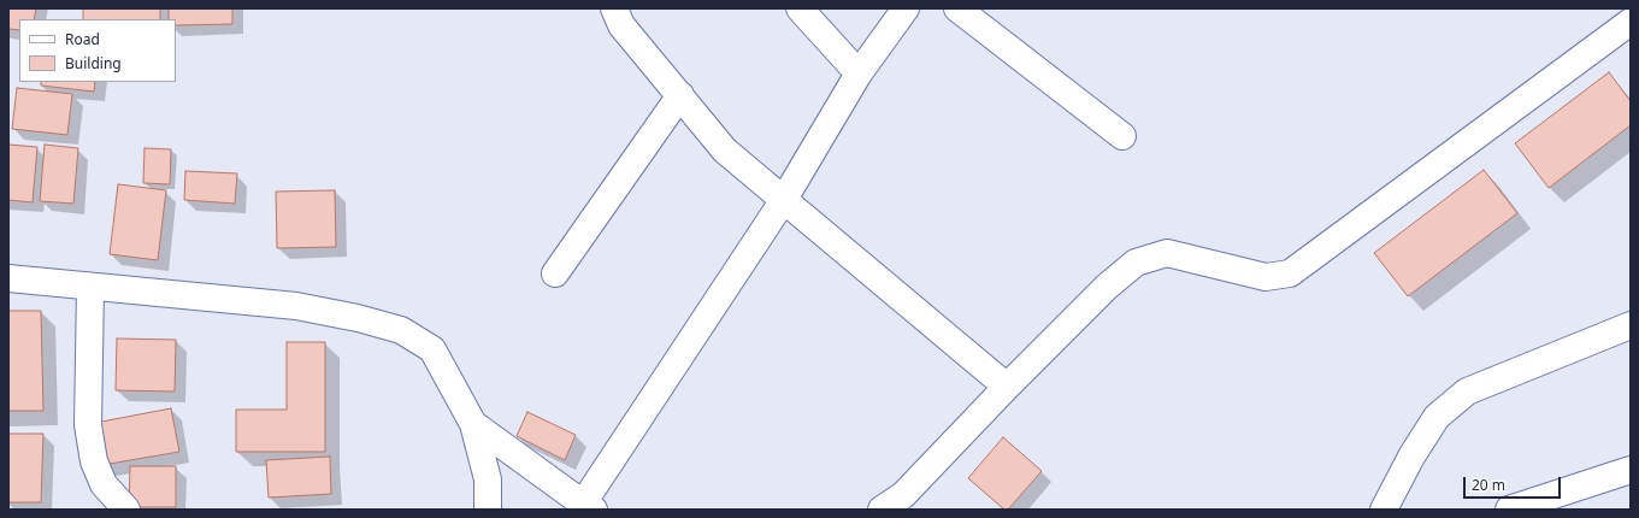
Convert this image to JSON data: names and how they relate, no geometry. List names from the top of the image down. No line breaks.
{"legend":["Road","Building"],"scale_bar":"20 m"}
